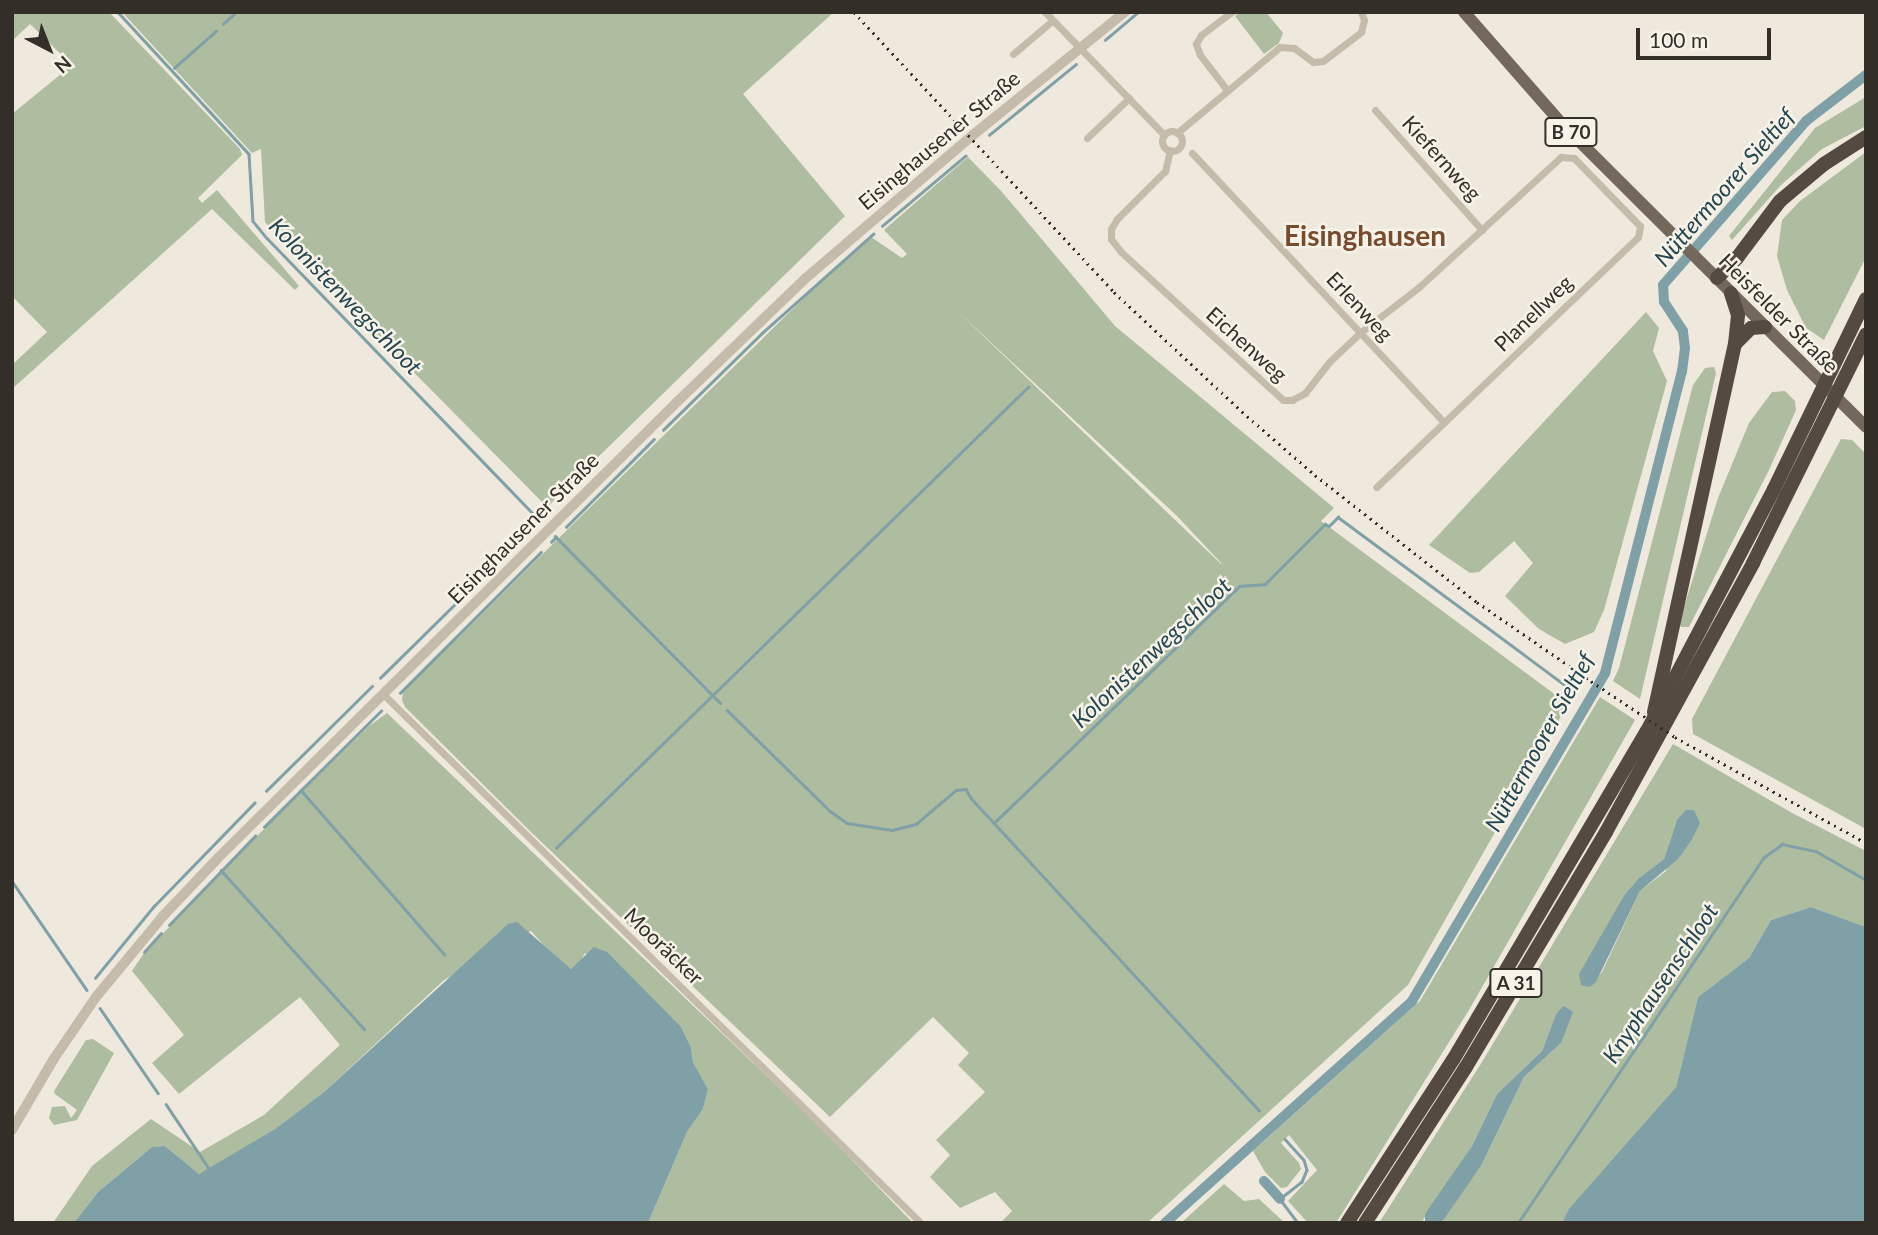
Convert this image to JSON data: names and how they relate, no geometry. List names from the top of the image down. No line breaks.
{"streets":{"highway":["A 31"],"main road":["B 70","Heisfelder Straße"],"street":["Eisinghausener Straße","Kiefernweg","Erlenweg","Planellweg","Eichenweg","Mooräcker"]},"crossings":[["Eisinghausener Straße","Mooräcker"],["Kiefernweg","Eichenweg"],["Erlenweg","Planellweg"],["Erlenweg","Eichenweg"],["Planellweg","Eichenweg"]],"districts":["Eisinghausen"],"water":["Nüttermoorer Sieltief","Kolonistenwegschloot","Knyphausenschloot"],"scale_bar":"100 m","north":"bottom right"}
